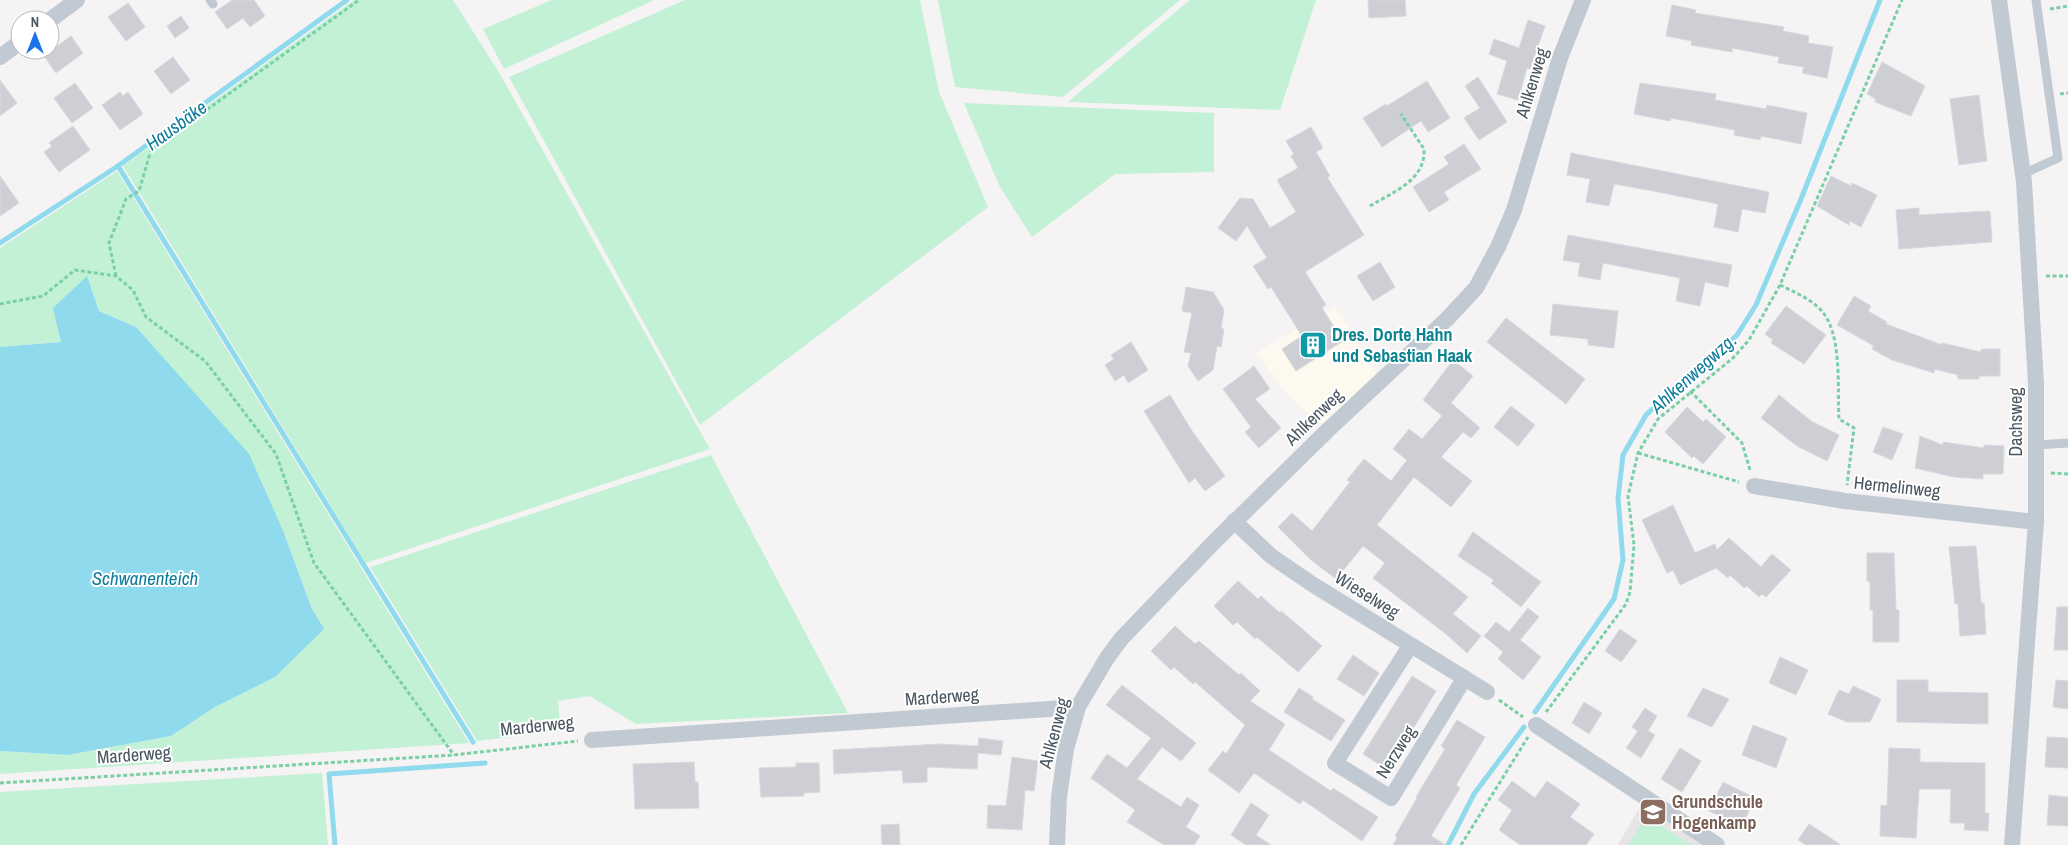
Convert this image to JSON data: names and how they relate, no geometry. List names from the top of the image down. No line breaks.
{"streets":{"street":["Ahlkenweg","Dachsweg","Hermelinweg","Wieselweg","Marderweg","Nerzweg"]},"crossings":[["Ahlkenweg","Wieselweg"],["Ahlkenweg","Marderweg"],["Dachsweg","Hermelinweg"],["Wieselweg","Nerzweg"]],"water":["Hausbäke","Ahlkenwegwzg.","Schwanenteich"],"places":{"building":["Dres. Dorte Hahn und Sebastian Haak"],"school or university":["Grundschule Hogenkamp"]},"north":"top"}
